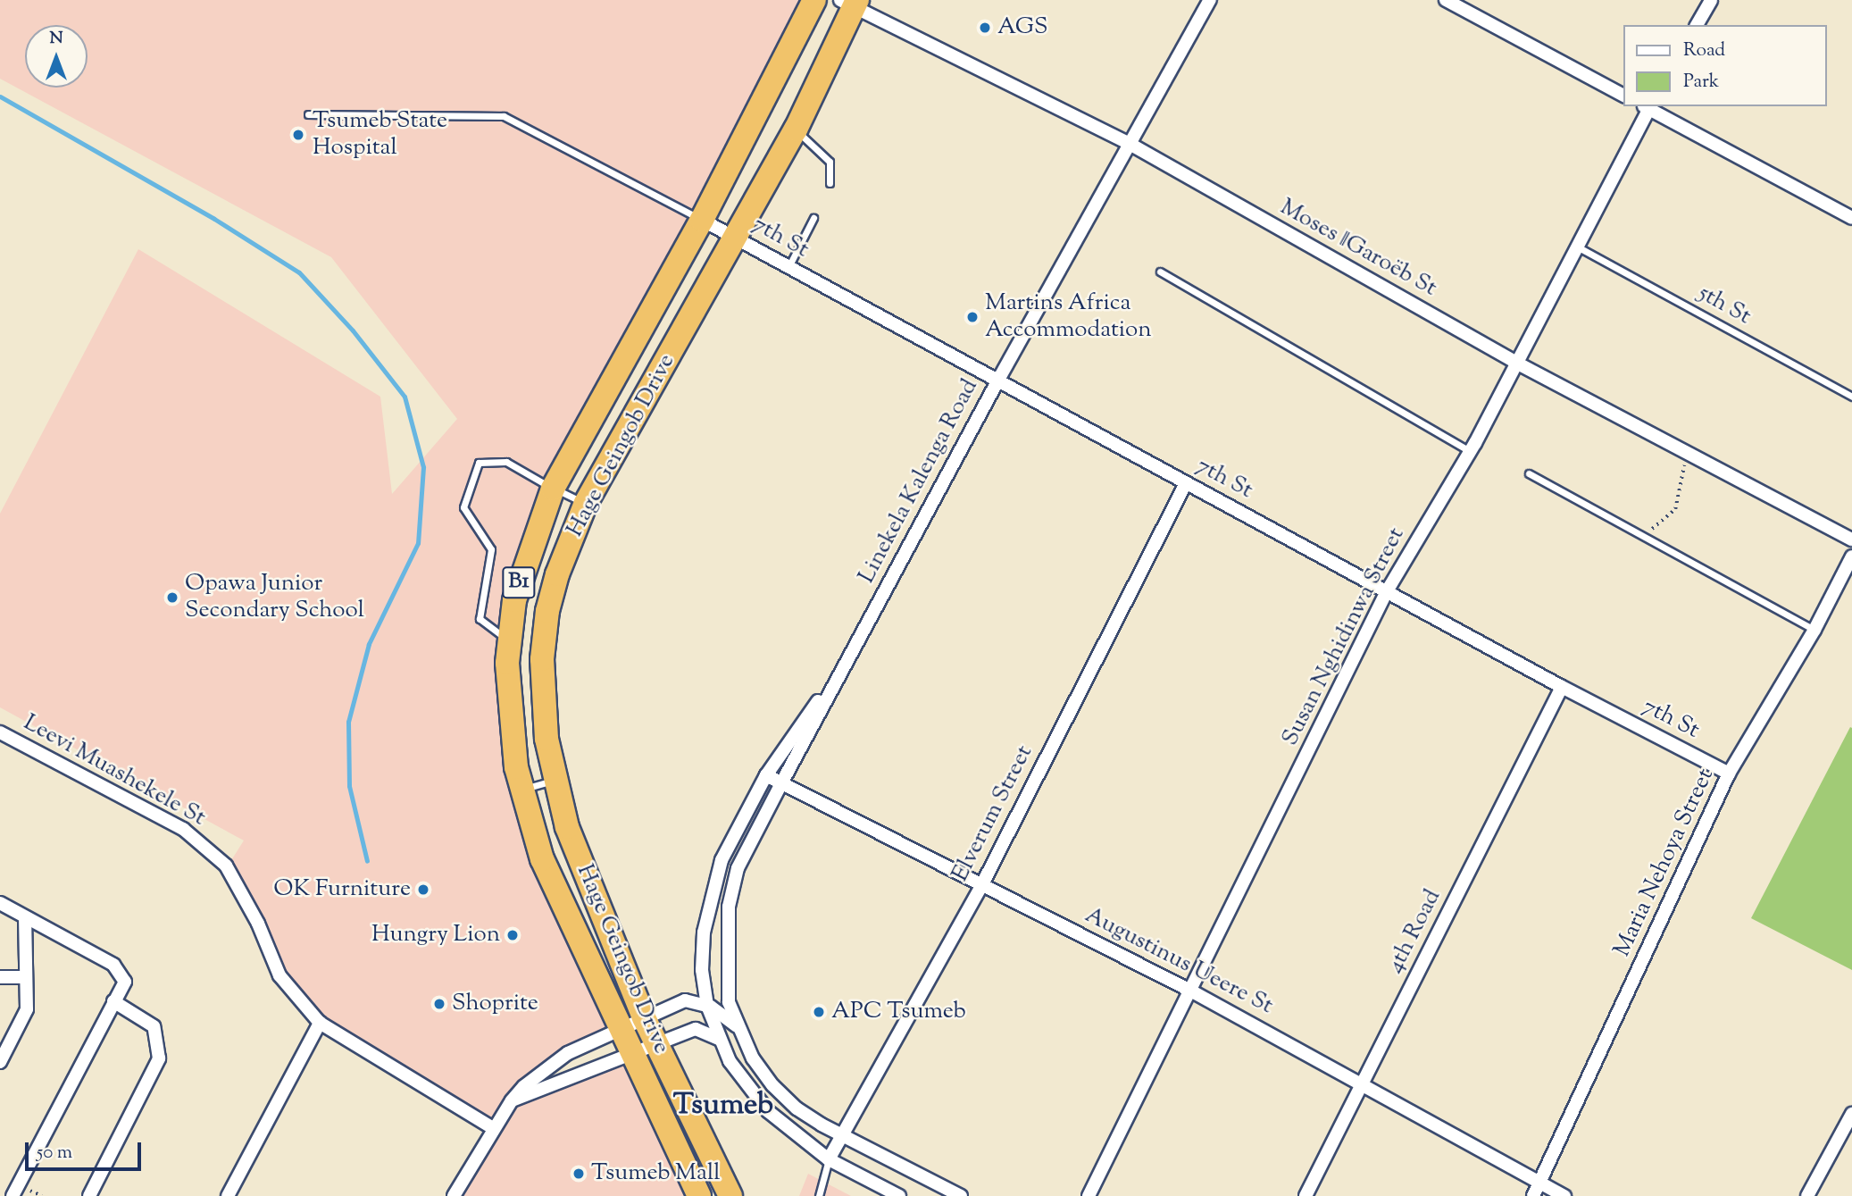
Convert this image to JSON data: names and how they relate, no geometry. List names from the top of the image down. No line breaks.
{"streets":{"highway":["Hage Geingob Drive","B1"],"street":["7th St","Moses ǁGaroëb St","Linekela Kalenga Road","Susan Nghidinwa Street","Leevi Muashekele St","Elverum Street","Maria Nehoya Street","4th Road","Augustinus Ueere St"],"lane":["5th St"]},"crossings":[["7th St","Hage Geingob Drive"],["7th St","Linekela Kalenga Road"],["7th St","Susan Nghidinwa Street"],["7th St","Elverum Street"],["7th St","Maria Nehoya Street"],["7th St","4th Road"],["Moses ǁGaroëb St","Hage Geingob Drive"],["Moses ǁGaroëb St","Linekela Kalenga Road"],["Moses ǁGaroëb St","Susan Nghidinwa Street"],["5th St","Susan Nghidinwa Street"],["Linekela Kalenga Road","Augustinus Ueere St"],["Susan Nghidinwa Street","Augustinus Ueere St"],["Elverum Street","Augustinus Ueere St"],["Maria Nehoya Street","Augustinus Ueere St"],["4th Road","Augustinus Ueere St"]],"districts":["Tsumeb"],"places":["AGS","Tsumeb State Hospital","Martins Africa Accommodation","Opawa Junior Secondary School","OK Furniture","Hungry Lion","Shoprite","APC Tsumeb","Tsumeb Mall"],"legend":["Road","Park"],"scale_bar":"50 m","north":"top"}
